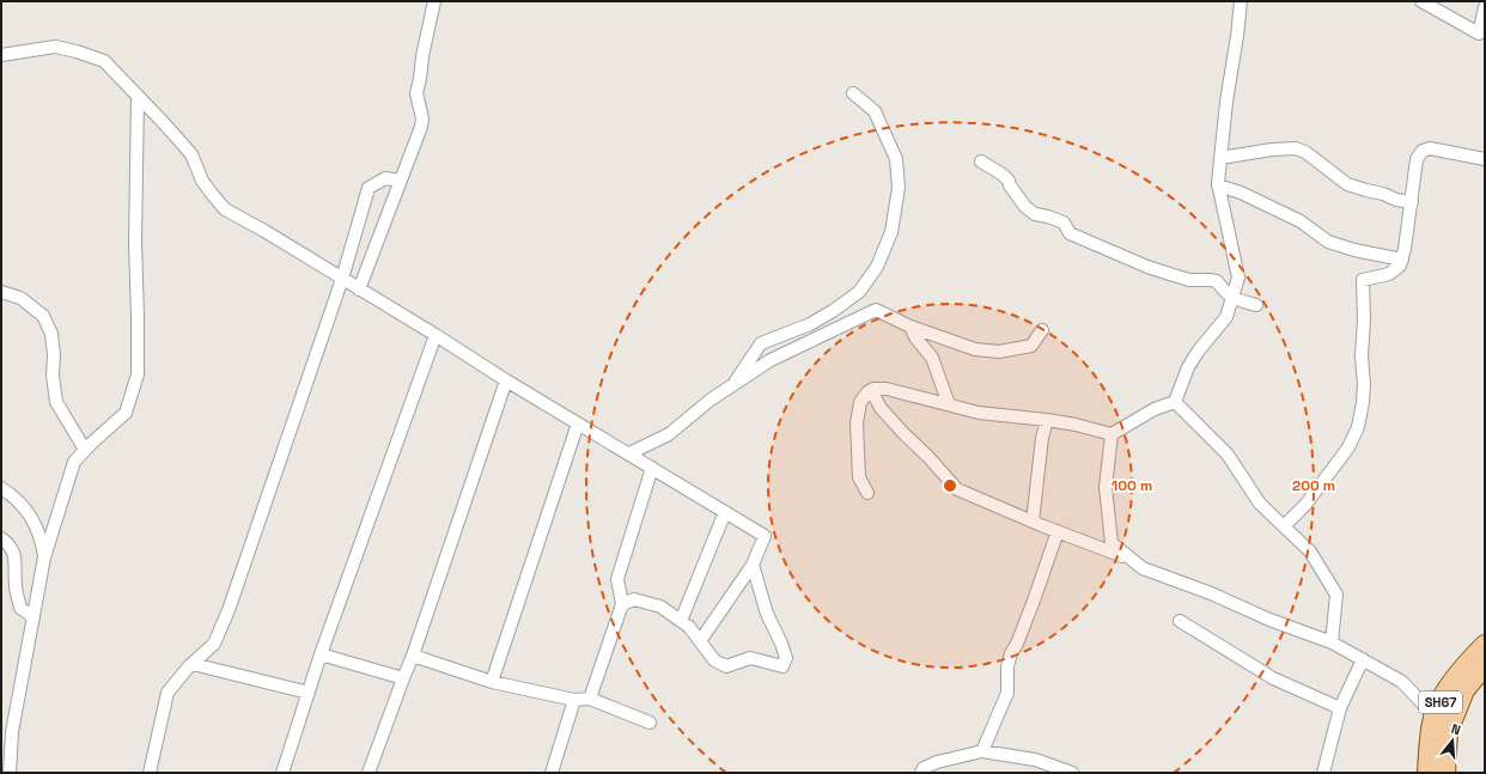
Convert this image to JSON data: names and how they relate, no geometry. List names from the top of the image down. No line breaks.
{"streets":{"main road":["SH67"]},"north":"top","rings":["100 m","200 m"]}
